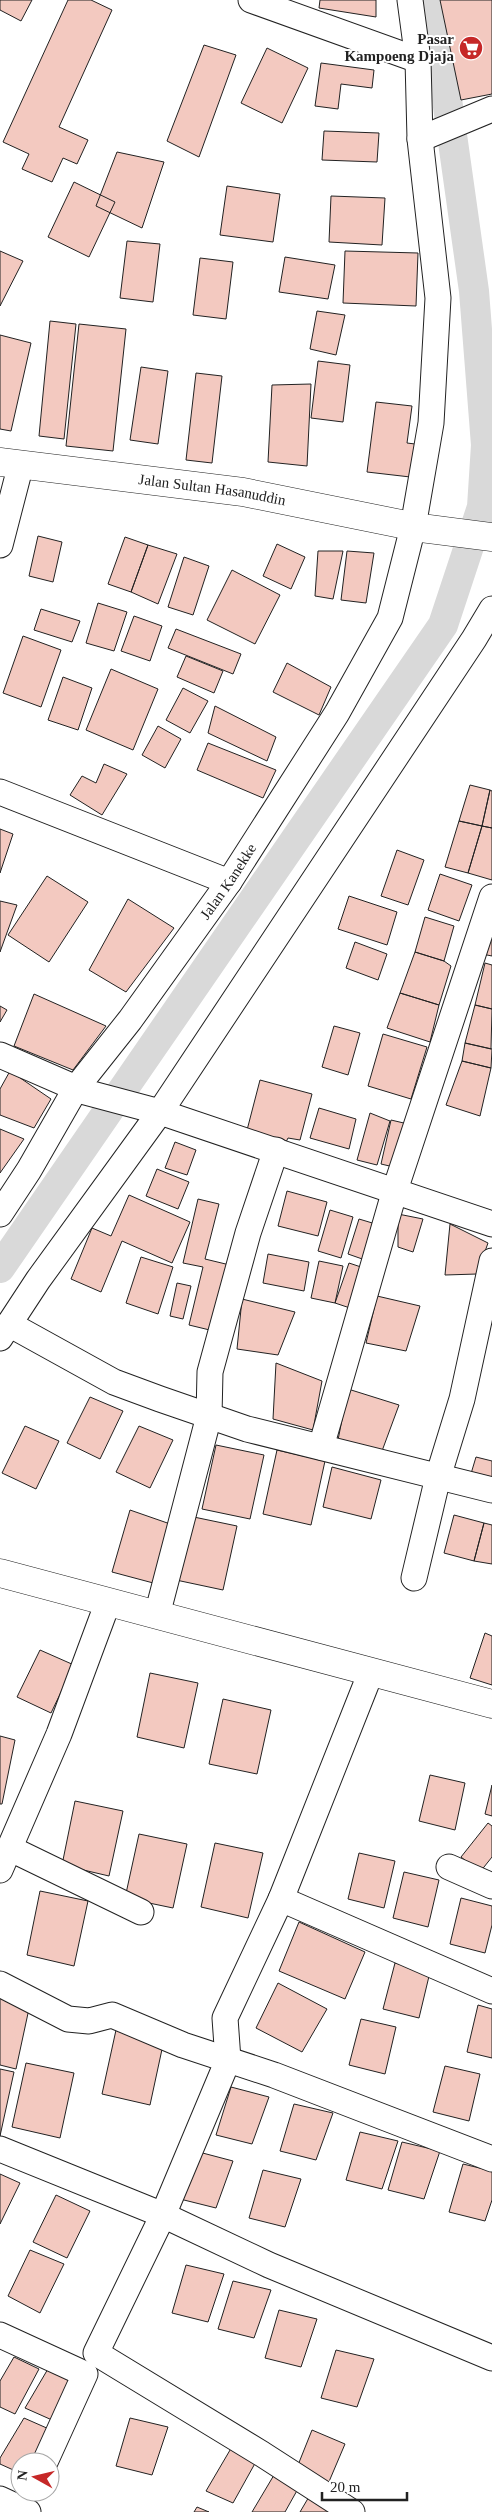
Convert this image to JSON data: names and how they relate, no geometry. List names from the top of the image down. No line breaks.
{"streets":{"main road":["Jalan Sultan Hasanuddin"],"street":["Jalan Kanekke"]},"crossings":[["Jalan Sultan Hasanuddin","Jalan Kanekke"]],"places":{"supermarket":["Pasar Kampoeng Djaja"]},"scale_bar":"20 m","north":"left"}
